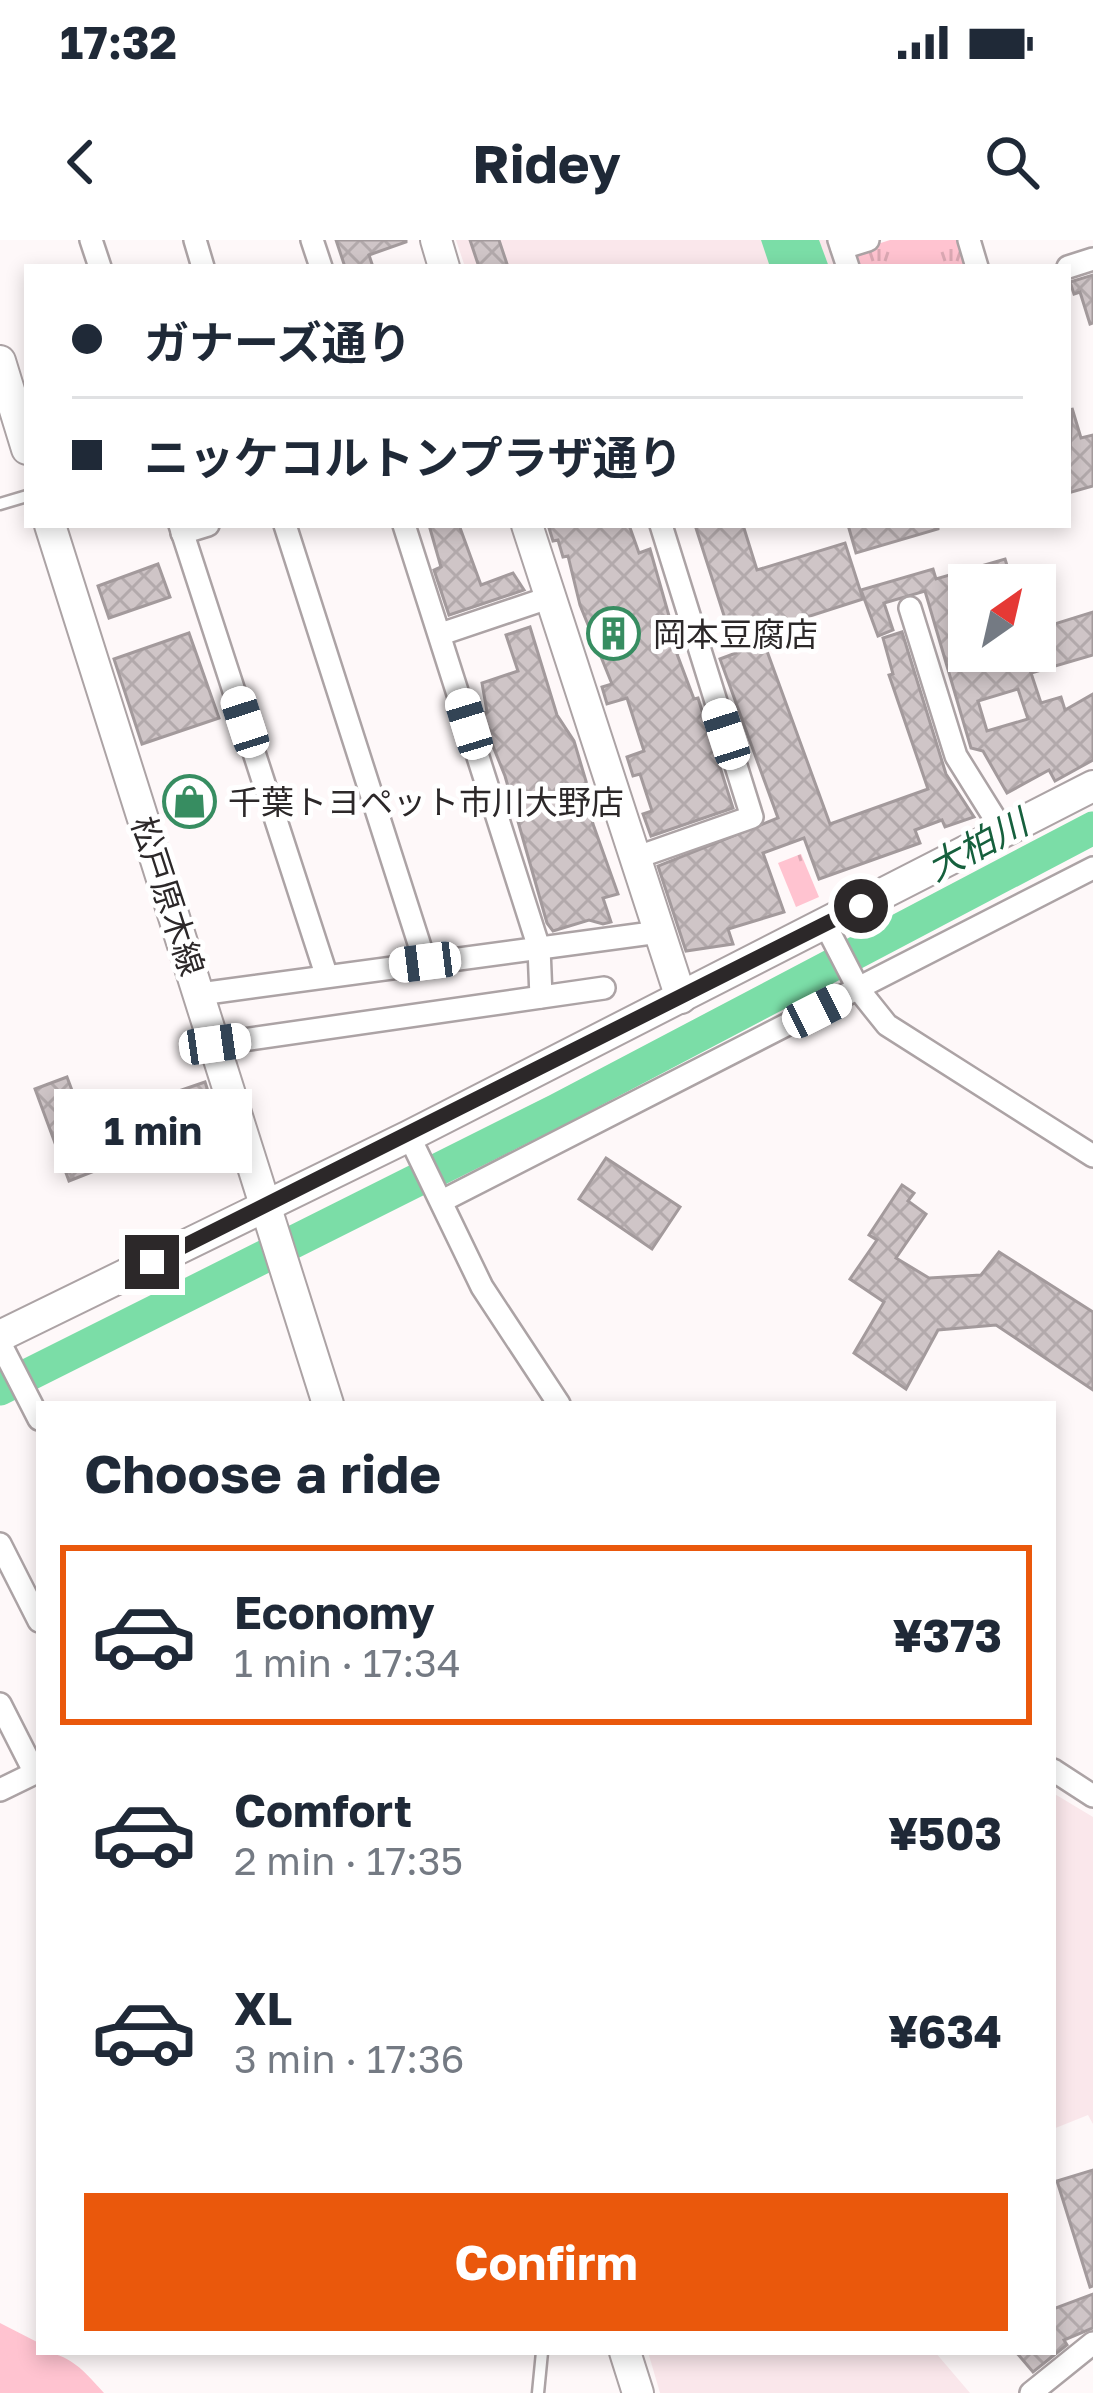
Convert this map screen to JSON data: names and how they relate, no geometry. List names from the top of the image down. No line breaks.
{"streets":{"street":["松戸原木線"]},"water":["大柏川"],"places":{"building":["岡本豆腐店"],"shop":["千葉トヨペット市川大野店"]},"north":"top right","page":{"status":"17:32","header":"Ridey","banner":["ガナーズ通り","ニッケコルトンプラザ通り"],"bubble":"1 min","heading":"Choose a ride","list":[{"name":"Economy","note":"1 min · 17:34","value":"¥373"},{"name":"Comfort","note":"2 min · 17:35","value":"¥503"},{"name":"XL","note":"3 min · 17:36","value":"¥634"}],"buttons":"Confirm"}}
